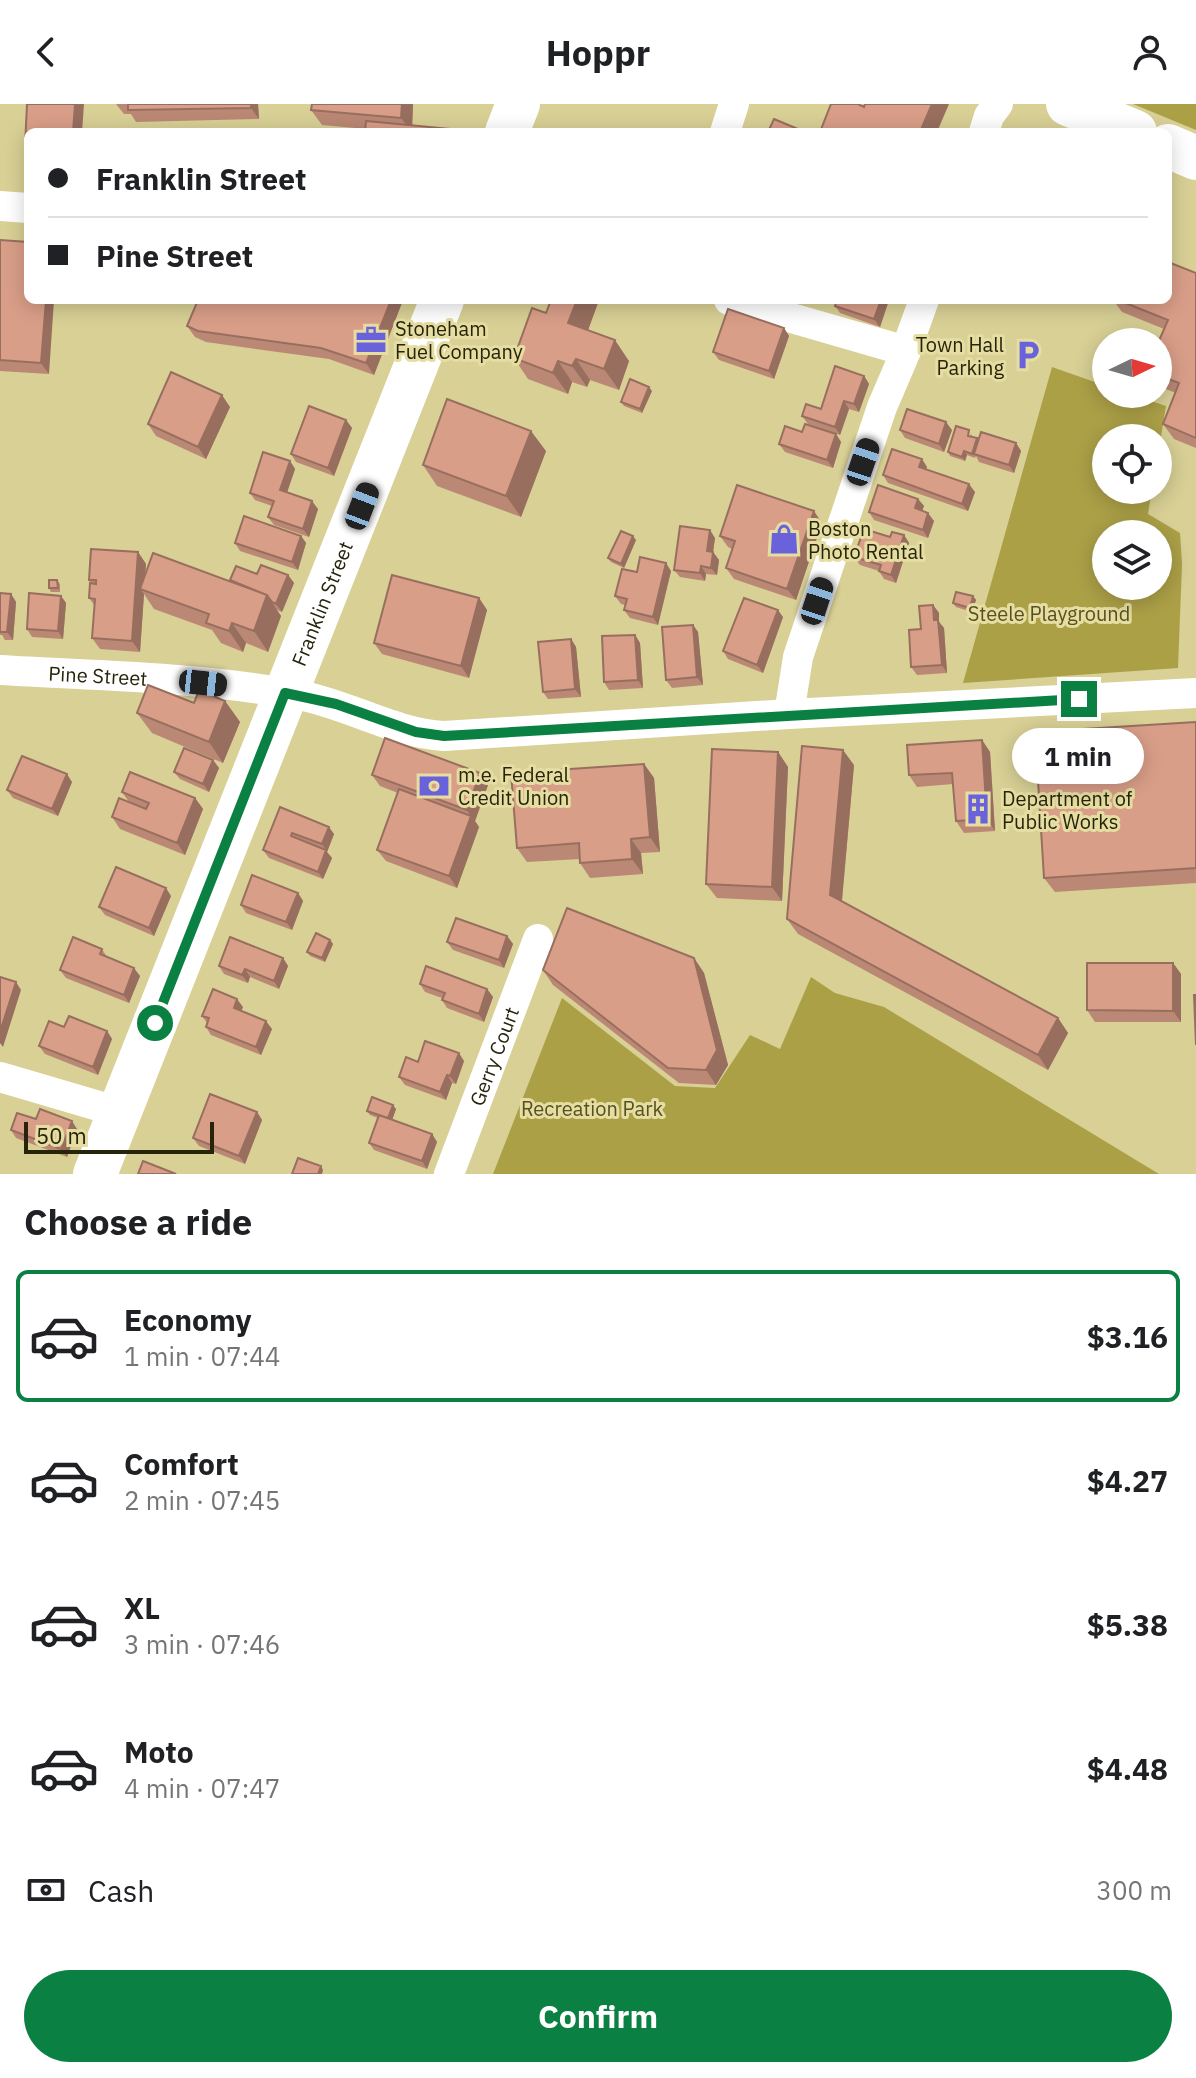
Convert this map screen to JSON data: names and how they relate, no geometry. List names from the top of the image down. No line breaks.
{"streets":{"main road":["Franklin Street"],"street":["Pine Street","Gerry Court"]},"crossings":[["Franklin Street","Pine Street"]],"parks":["Steele Playground","Recreation Park"],"places":{"office":["Stoneham Fuel Company"],"parking":["Town Hall Parking"],"shop":["Boston Photo Rental"],"bank":["m.e. Federal Credit Union"],"building":["Department of Public Works"]},"scale_bar":"50 m","north":"right","page":{"header":"Hoppr","banner":["Franklin Street","Pine Street"],"bubble":"1 min","scale":"50 m","heading":"Choose a ride","list":[{"name":"Economy","note":"1 min · 07:44","value":"$3.16"},{"name":"Comfort","note":"2 min · 07:45","value":"$4.27"},{"name":"XL","note":"3 min · 07:46","value":"$5.38"},{"name":"Moto","note":"4 min · 07:47","value":"$4.48"}],"pay":["Cash","300 m"],"buttons":"Confirm"}}
